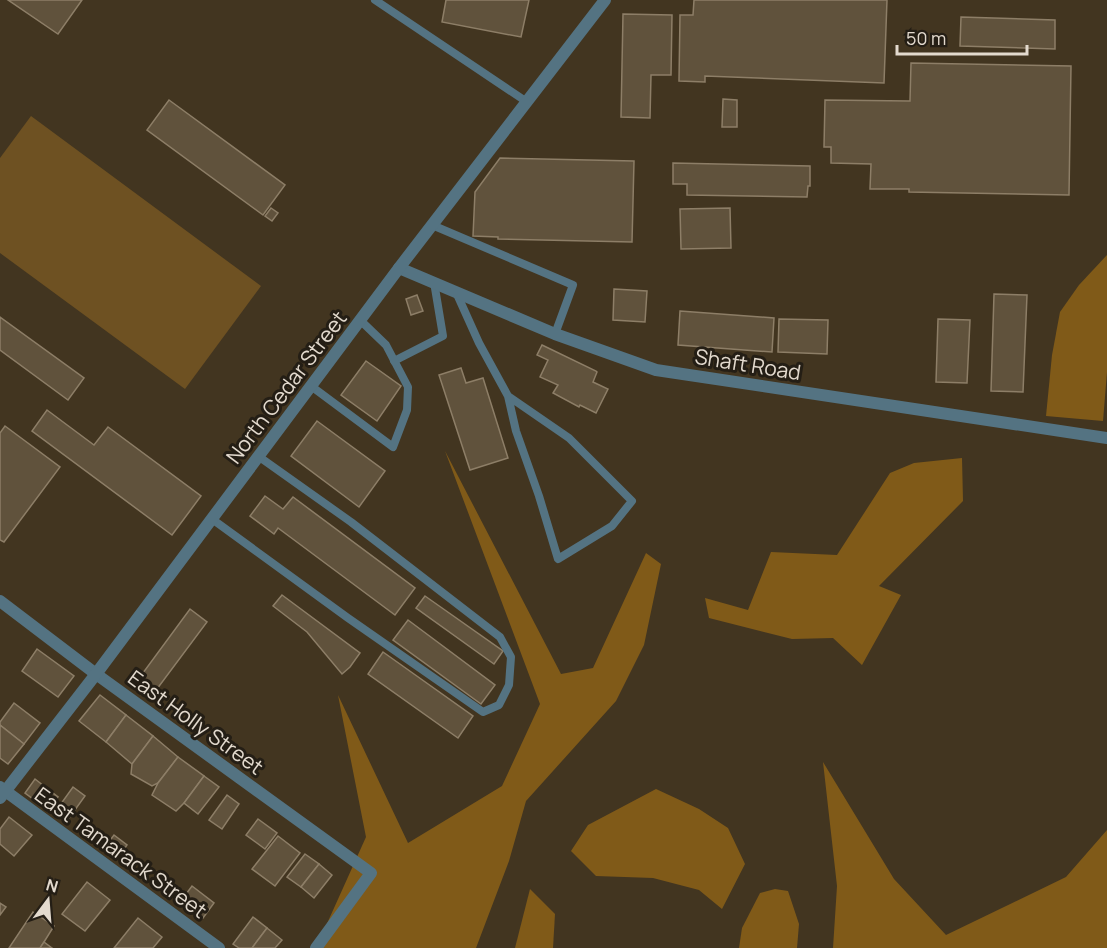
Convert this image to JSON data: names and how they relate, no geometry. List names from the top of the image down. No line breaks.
{"streets":{"street":["Shaft Road","North Cedar Street","East Holly Street","East Tamarack Street"]},"crossings":[["Shaft Road","North Cedar Street"],["North Cedar Street","East Holly Street"],["North Cedar Street","East Tamarack Street"]],"scale_bar":"50 m","north":"top"}
